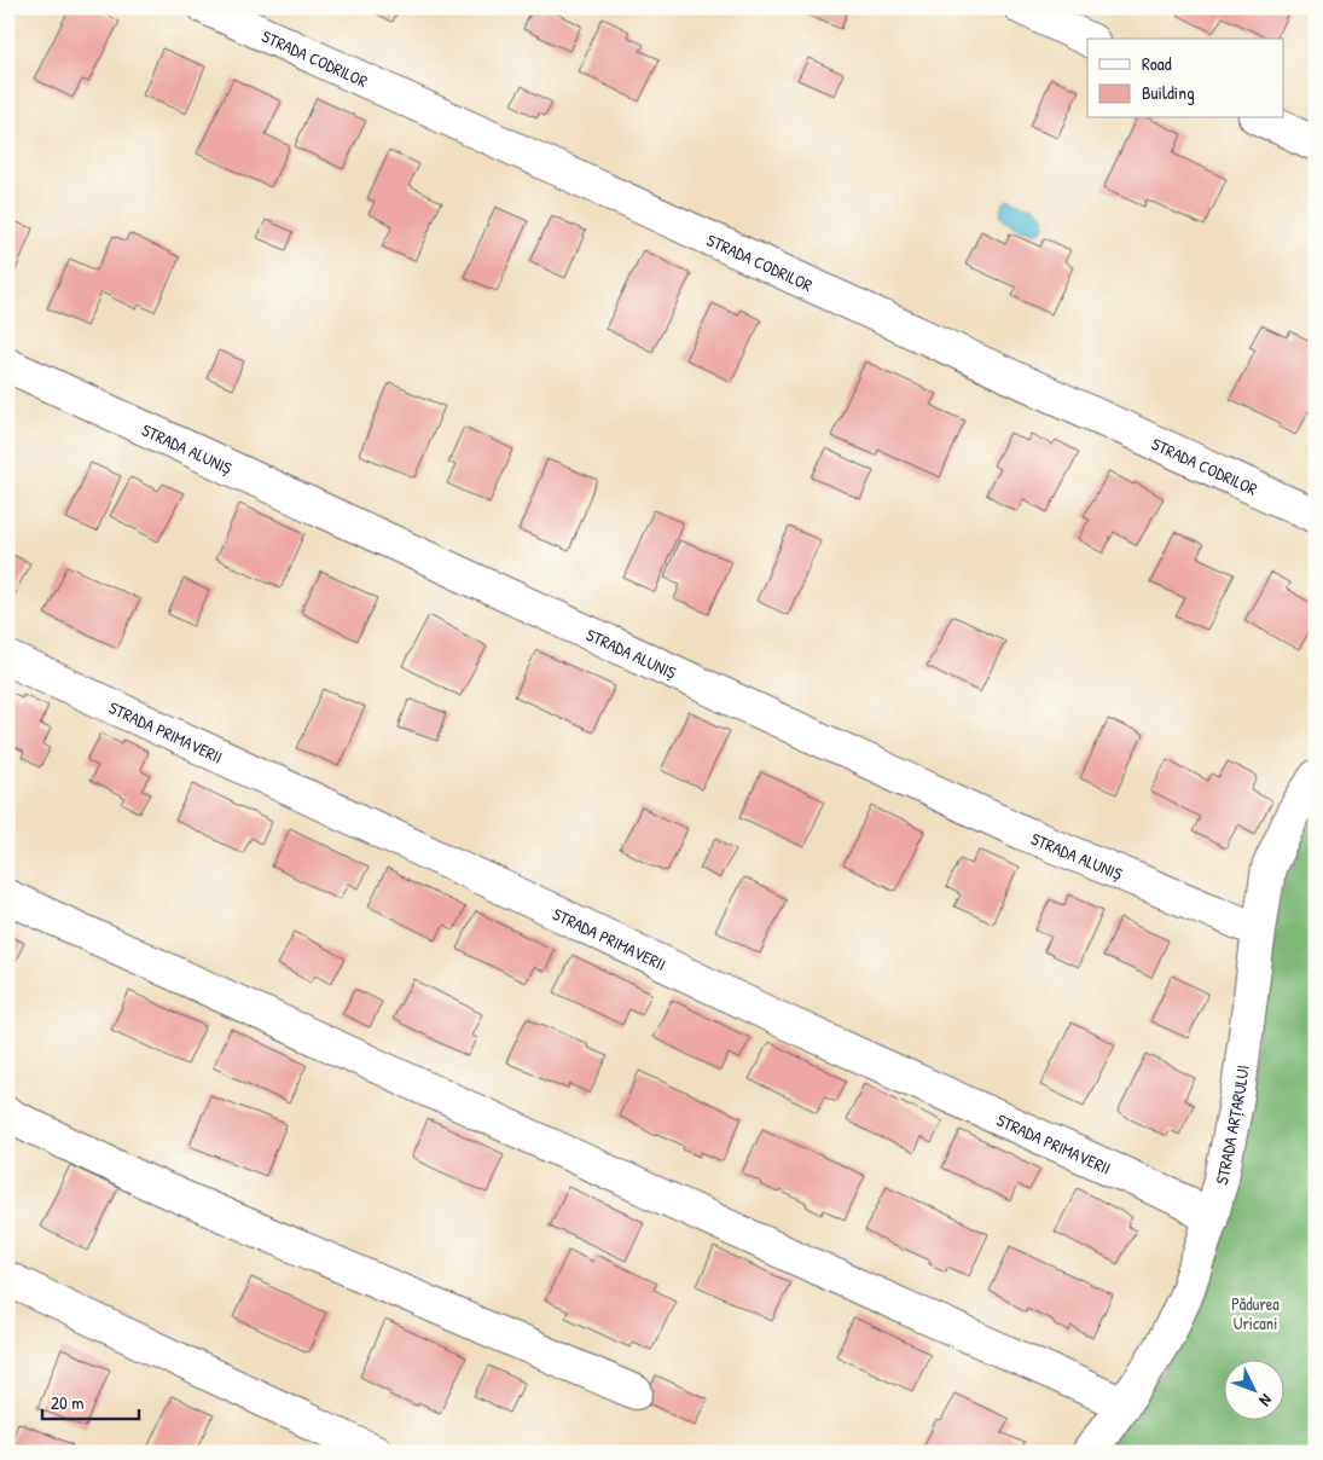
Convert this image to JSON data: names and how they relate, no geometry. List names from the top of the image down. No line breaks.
{"streets":{"street":["STRADA CODRILOR","STRADA ALUNIȘ","STRADA PRIMAVERII","STRADA ARȚARULUI"]},"crossings":[["STRADA ALUNIȘ","STRADA ARȚARULUI"],["STRADA PRIMAVERII","STRADA ARȚARULUI"]],"parks":["Pădurea Uricani"],"legend":["Road","Building"],"scale_bar":"20 m","north":"bottom right"}
